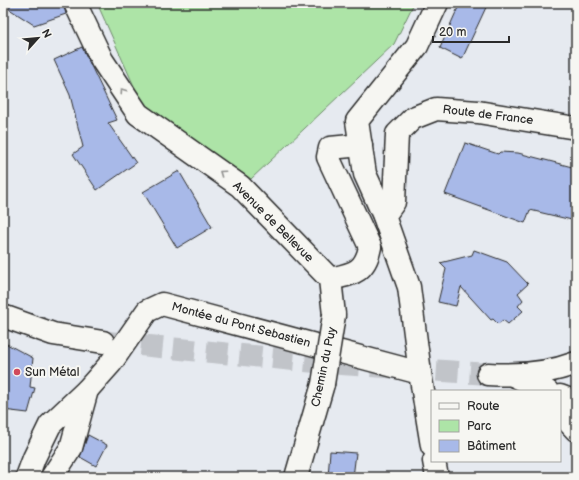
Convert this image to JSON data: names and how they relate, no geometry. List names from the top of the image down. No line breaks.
{"streets":{"street":["Route de France","Avenue de Bellevue","Montée du Pont Sebastien","Chemin du Puy"]},"crossings":[["Avenue de Bellevue","Chemin du Puy"]],"one_way":["Avenue de Bellevue"],"places":["Sun Métal"],"legend":["Route","Parc","Bâtiment"],"scale_bar":"20 m","north":"top right"}
